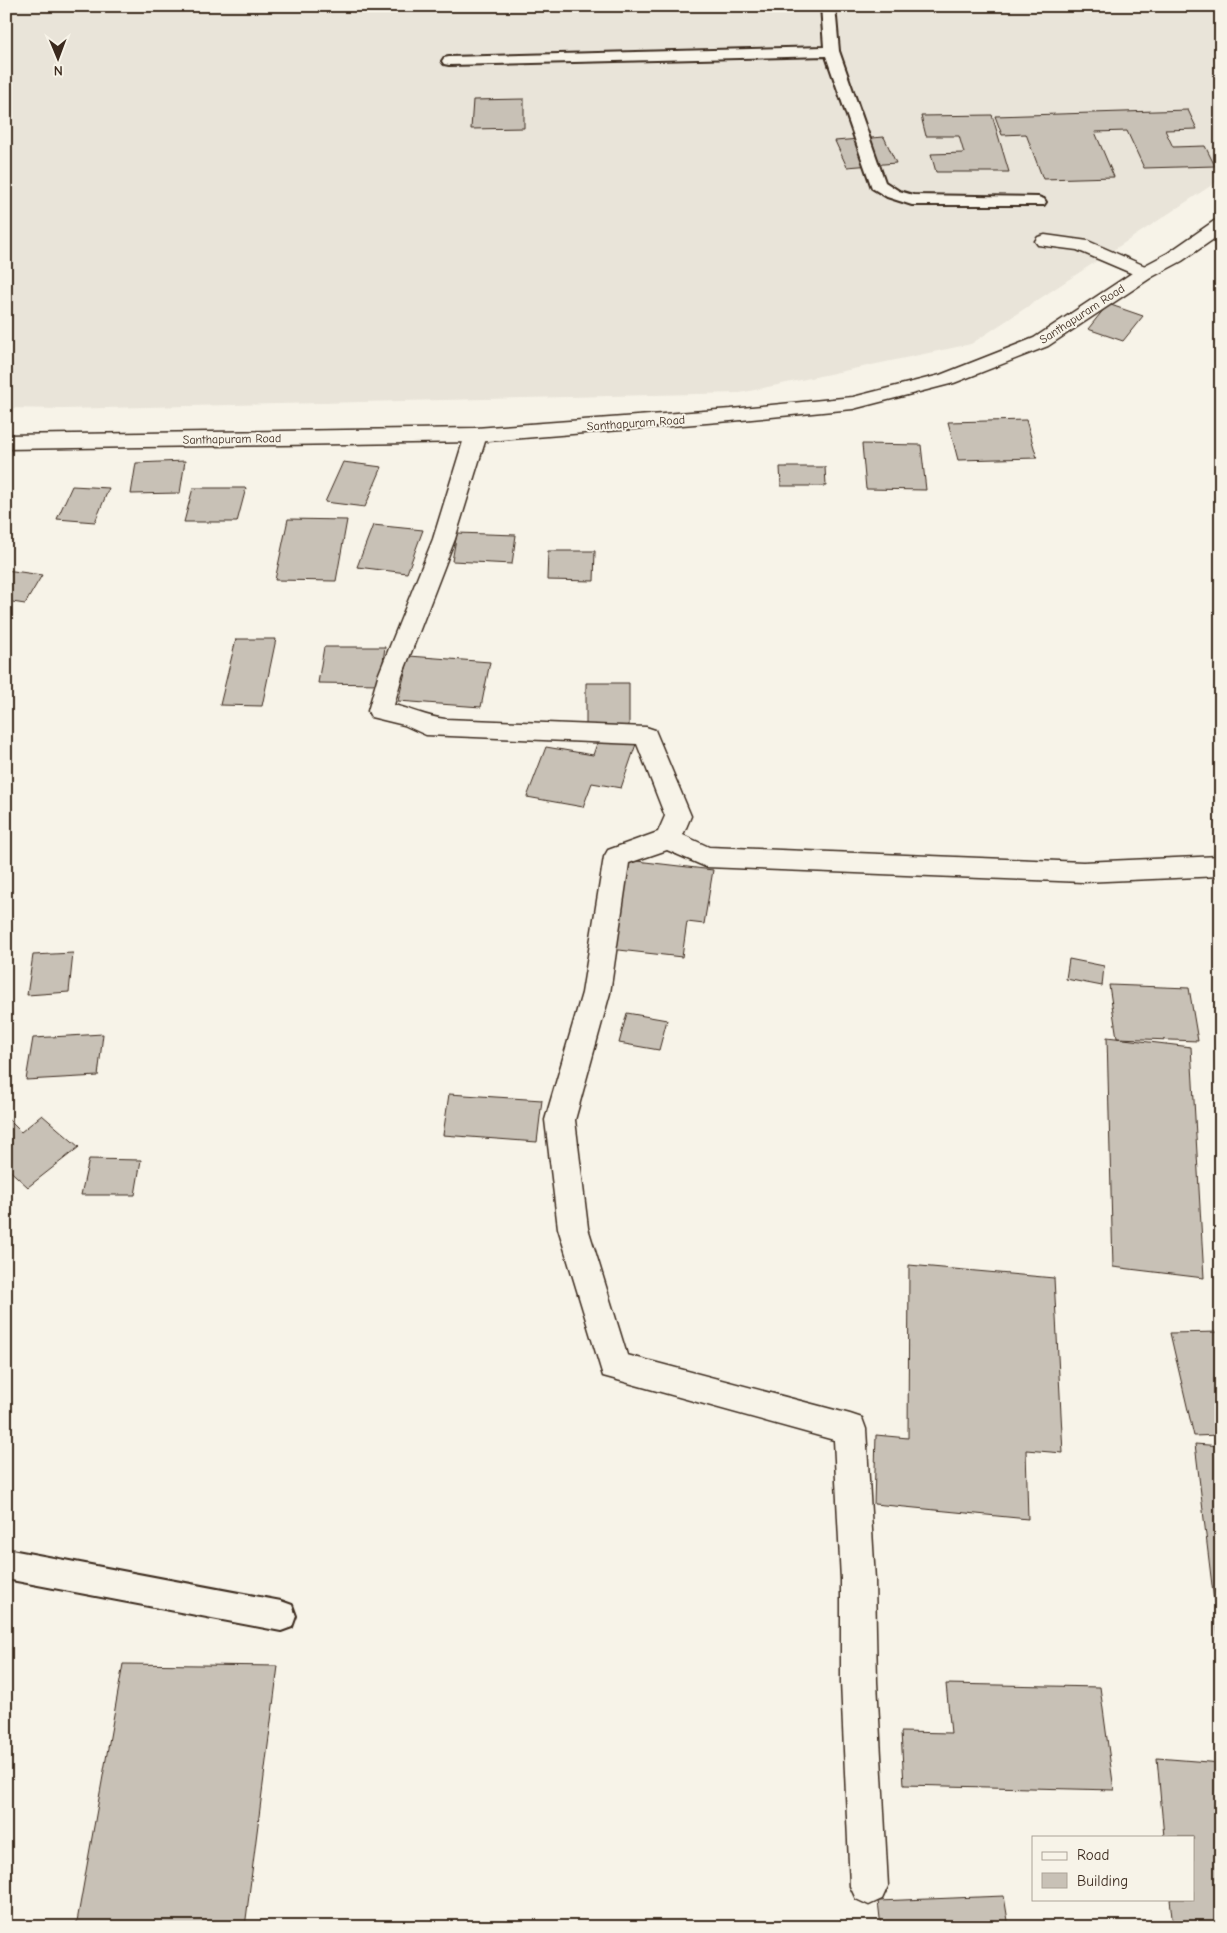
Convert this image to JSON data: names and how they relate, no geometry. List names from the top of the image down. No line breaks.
{"streets":{"street":["Santhapuram Road"]},"legend":["Road","Building"],"north":"bottom"}
